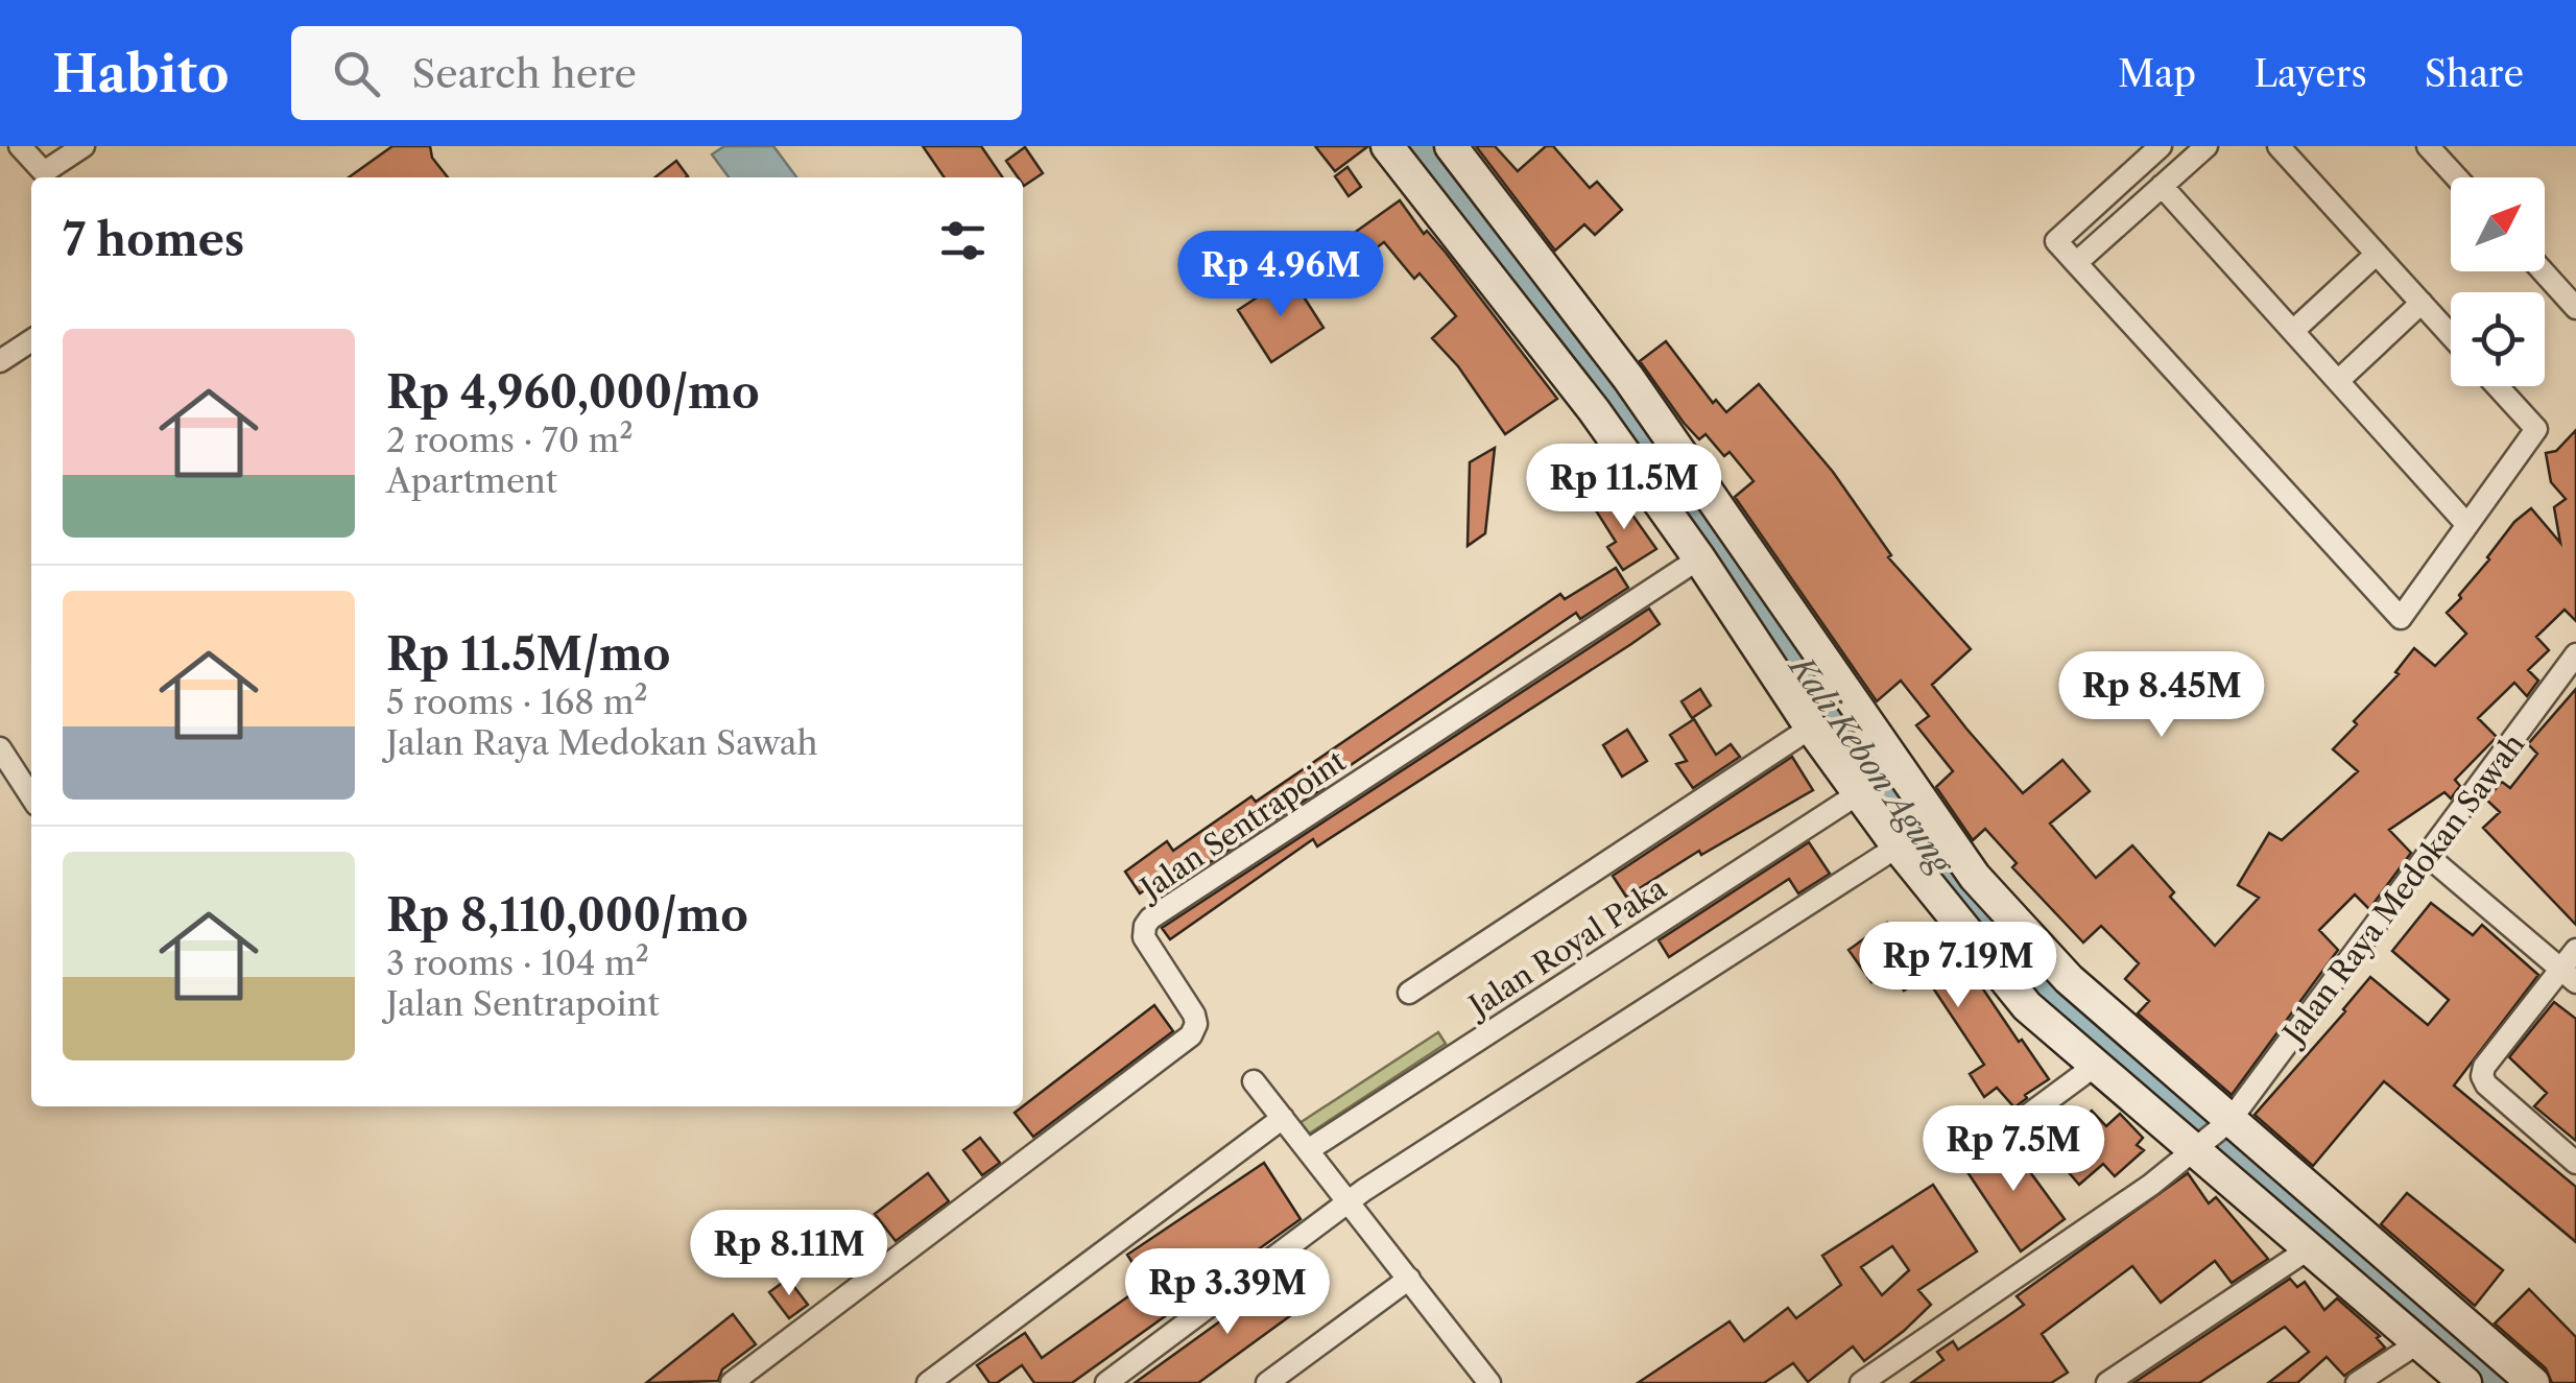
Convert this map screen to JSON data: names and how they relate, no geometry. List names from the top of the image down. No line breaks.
{"streets":{"street":["Jalan Sentrapoint","Jalan Raya Medokan Sawah","Jalan Royal Paka"]},"water":["Kali Kebon Agung"],"north":"top right","page":{"header":"Habito","search":"Search here","nav":["Map","Layers","Share"],"heading":"7 homes","price":["Rp 4.96M","Rp 11.5M","Rp 8.45M","Rp 7.19M","Rp 7.5M","Rp 8.11M","Rp 3.39M"],"list":[{"name":"Rp 4,960,000/mo","note":"2 rooms · 70 m² · Apartment"},{"name":"Rp 11.5M/mo","note":"5 rooms · 168 m² · Jalan Raya Medokan Sawah"},{"name":"Rp 8,110,000/mo","note":"3 rooms · 104 m² · Jalan Sentrapoint"}]}}
